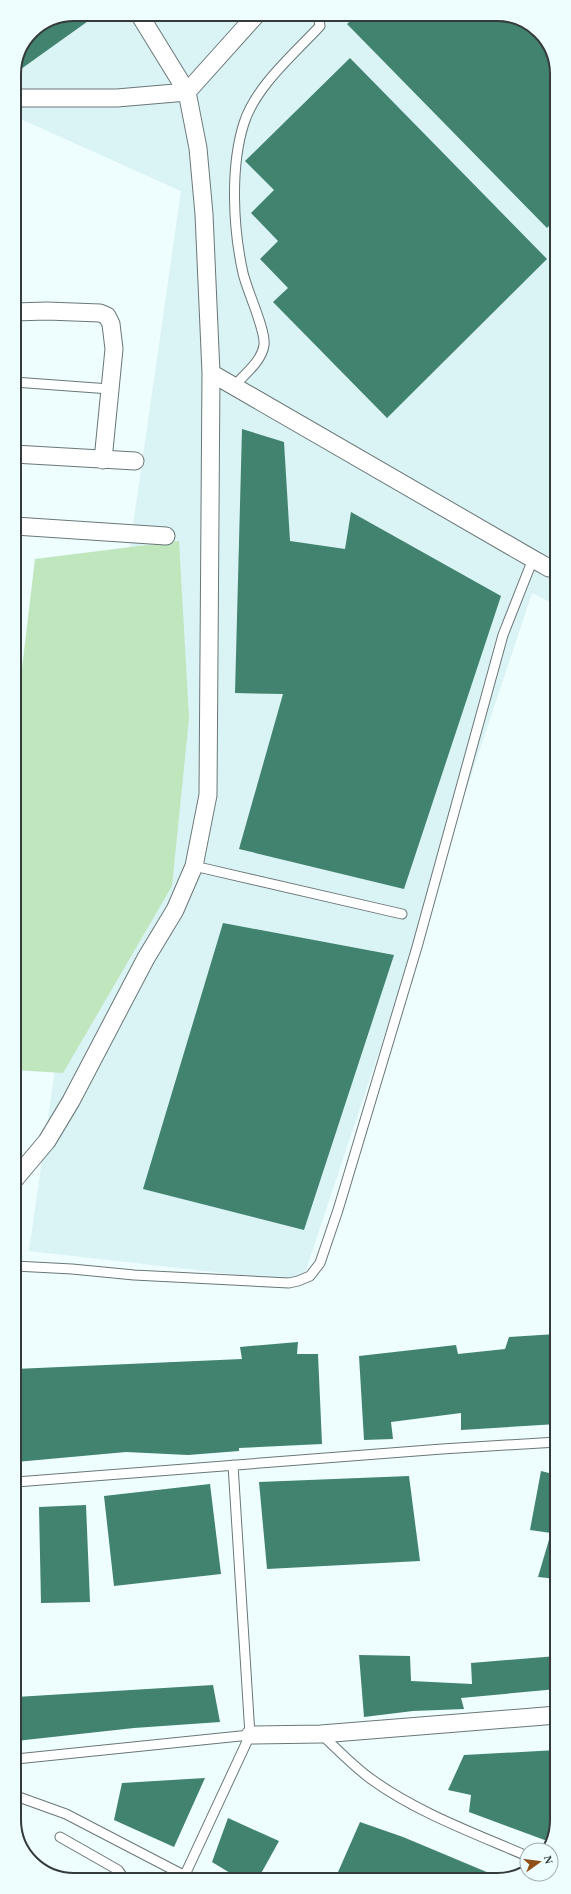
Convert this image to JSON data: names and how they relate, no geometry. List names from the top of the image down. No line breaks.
{"north":"right"}
